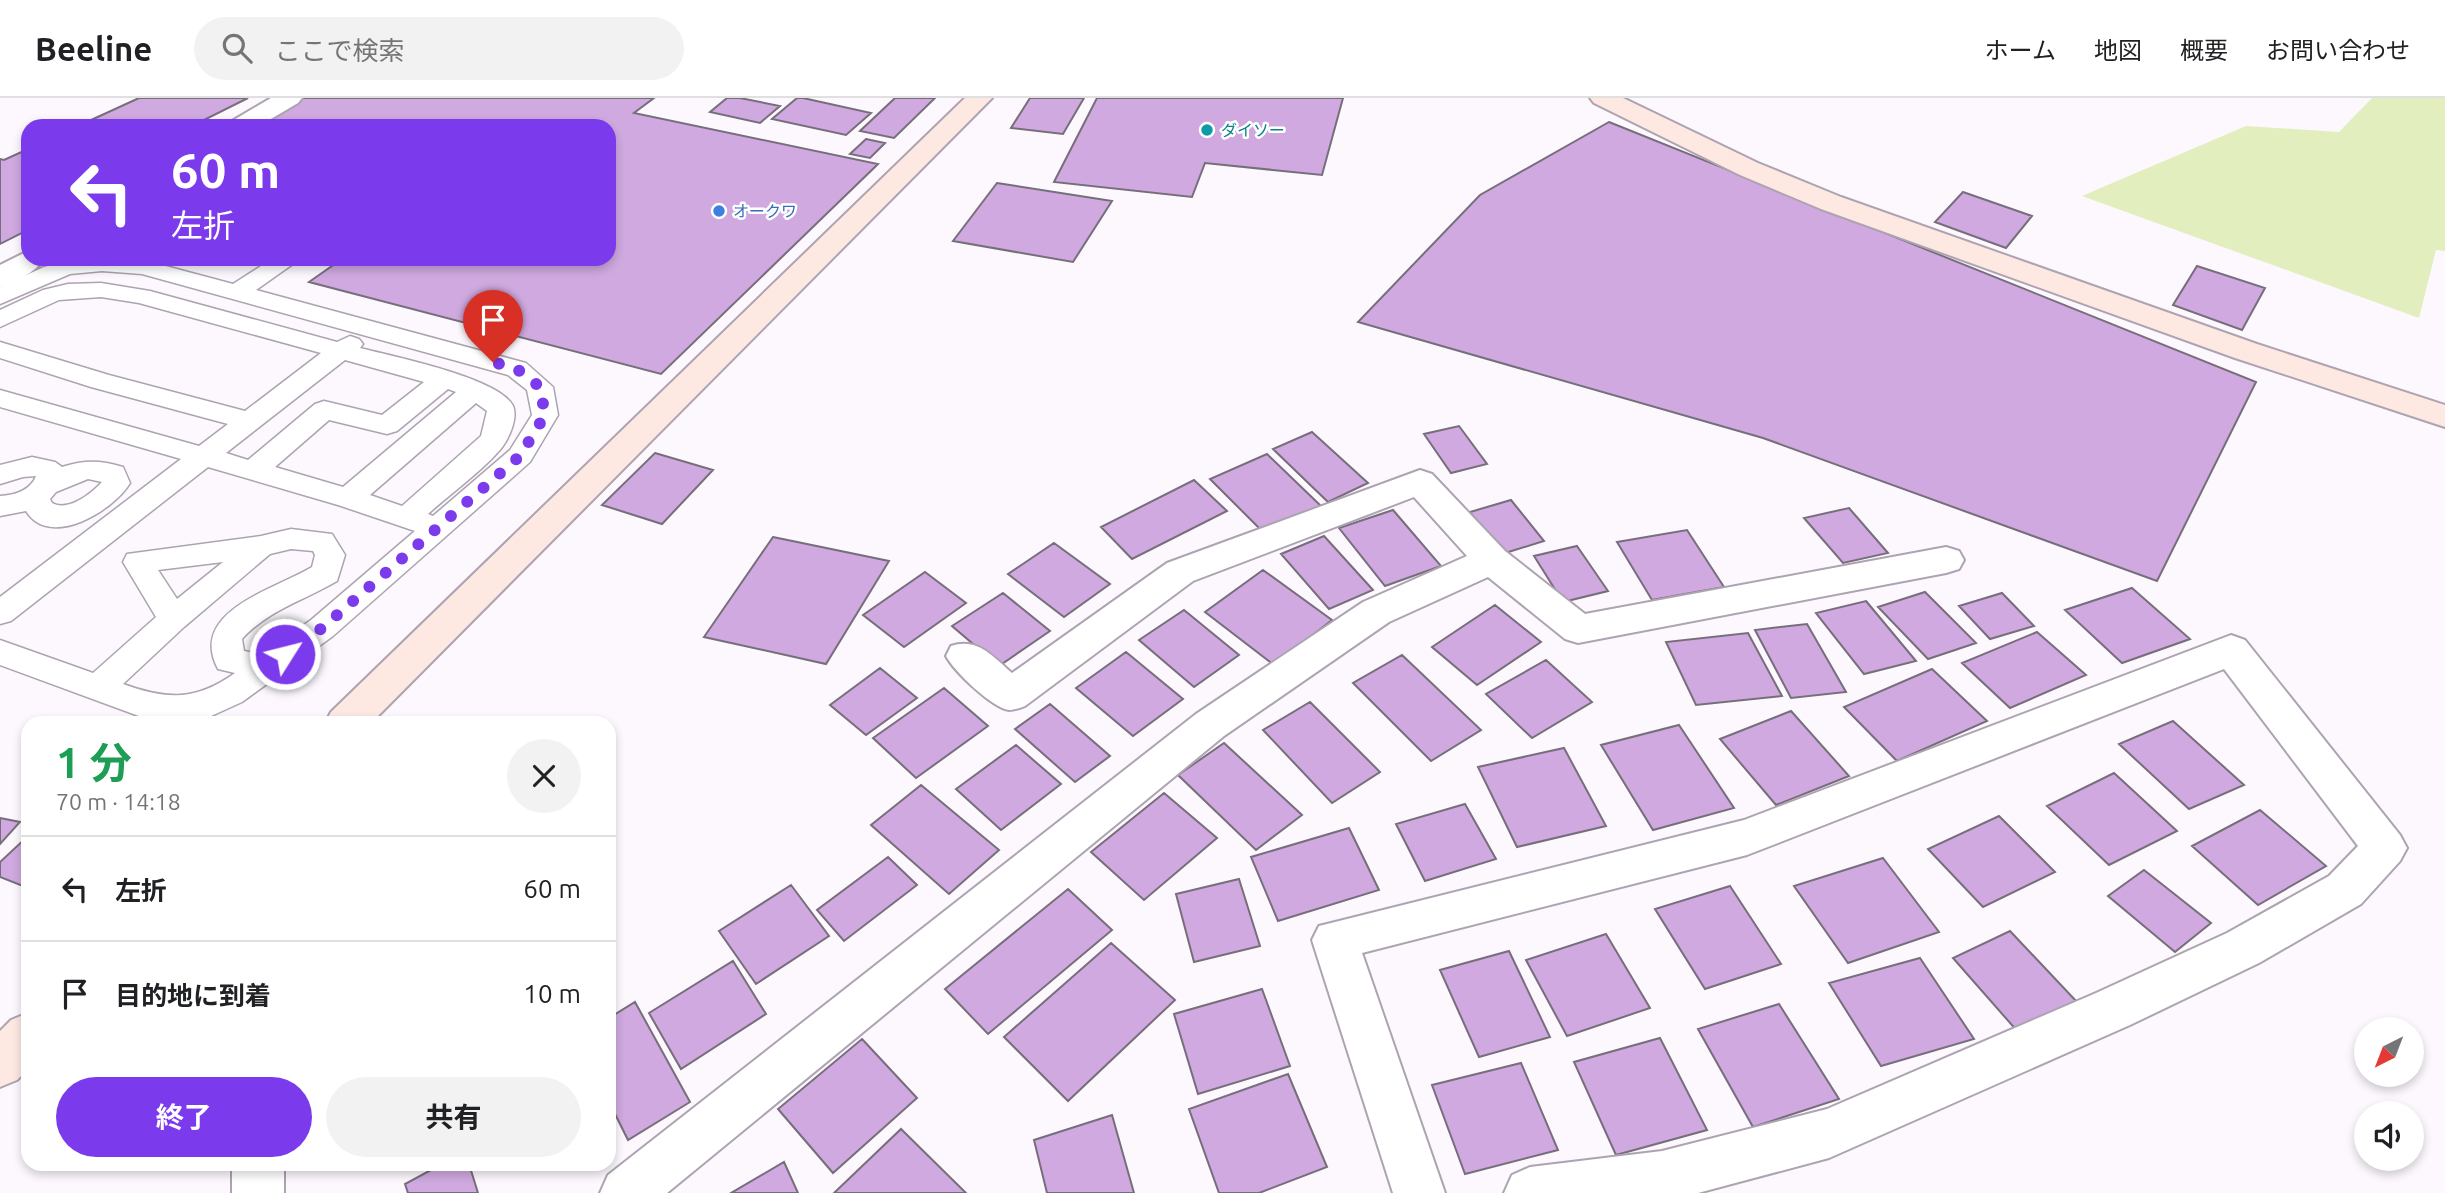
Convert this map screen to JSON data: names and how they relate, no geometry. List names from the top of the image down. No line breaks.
{"places":["ダイソー","オークワ"],"north":"bottom left","page":{"header":"Beeline","search":"ここで検索","nav":["ホーム","地図","概要","お問い合わせ"],"turn":["60 m","左折"],"heading":["1 分","70 m · 14:18"],"list":[{"name":"左折","value":"60 m"},{"name":"目的地に到着","value":"10 m"}],"buttons":["終了","共有"]}}
